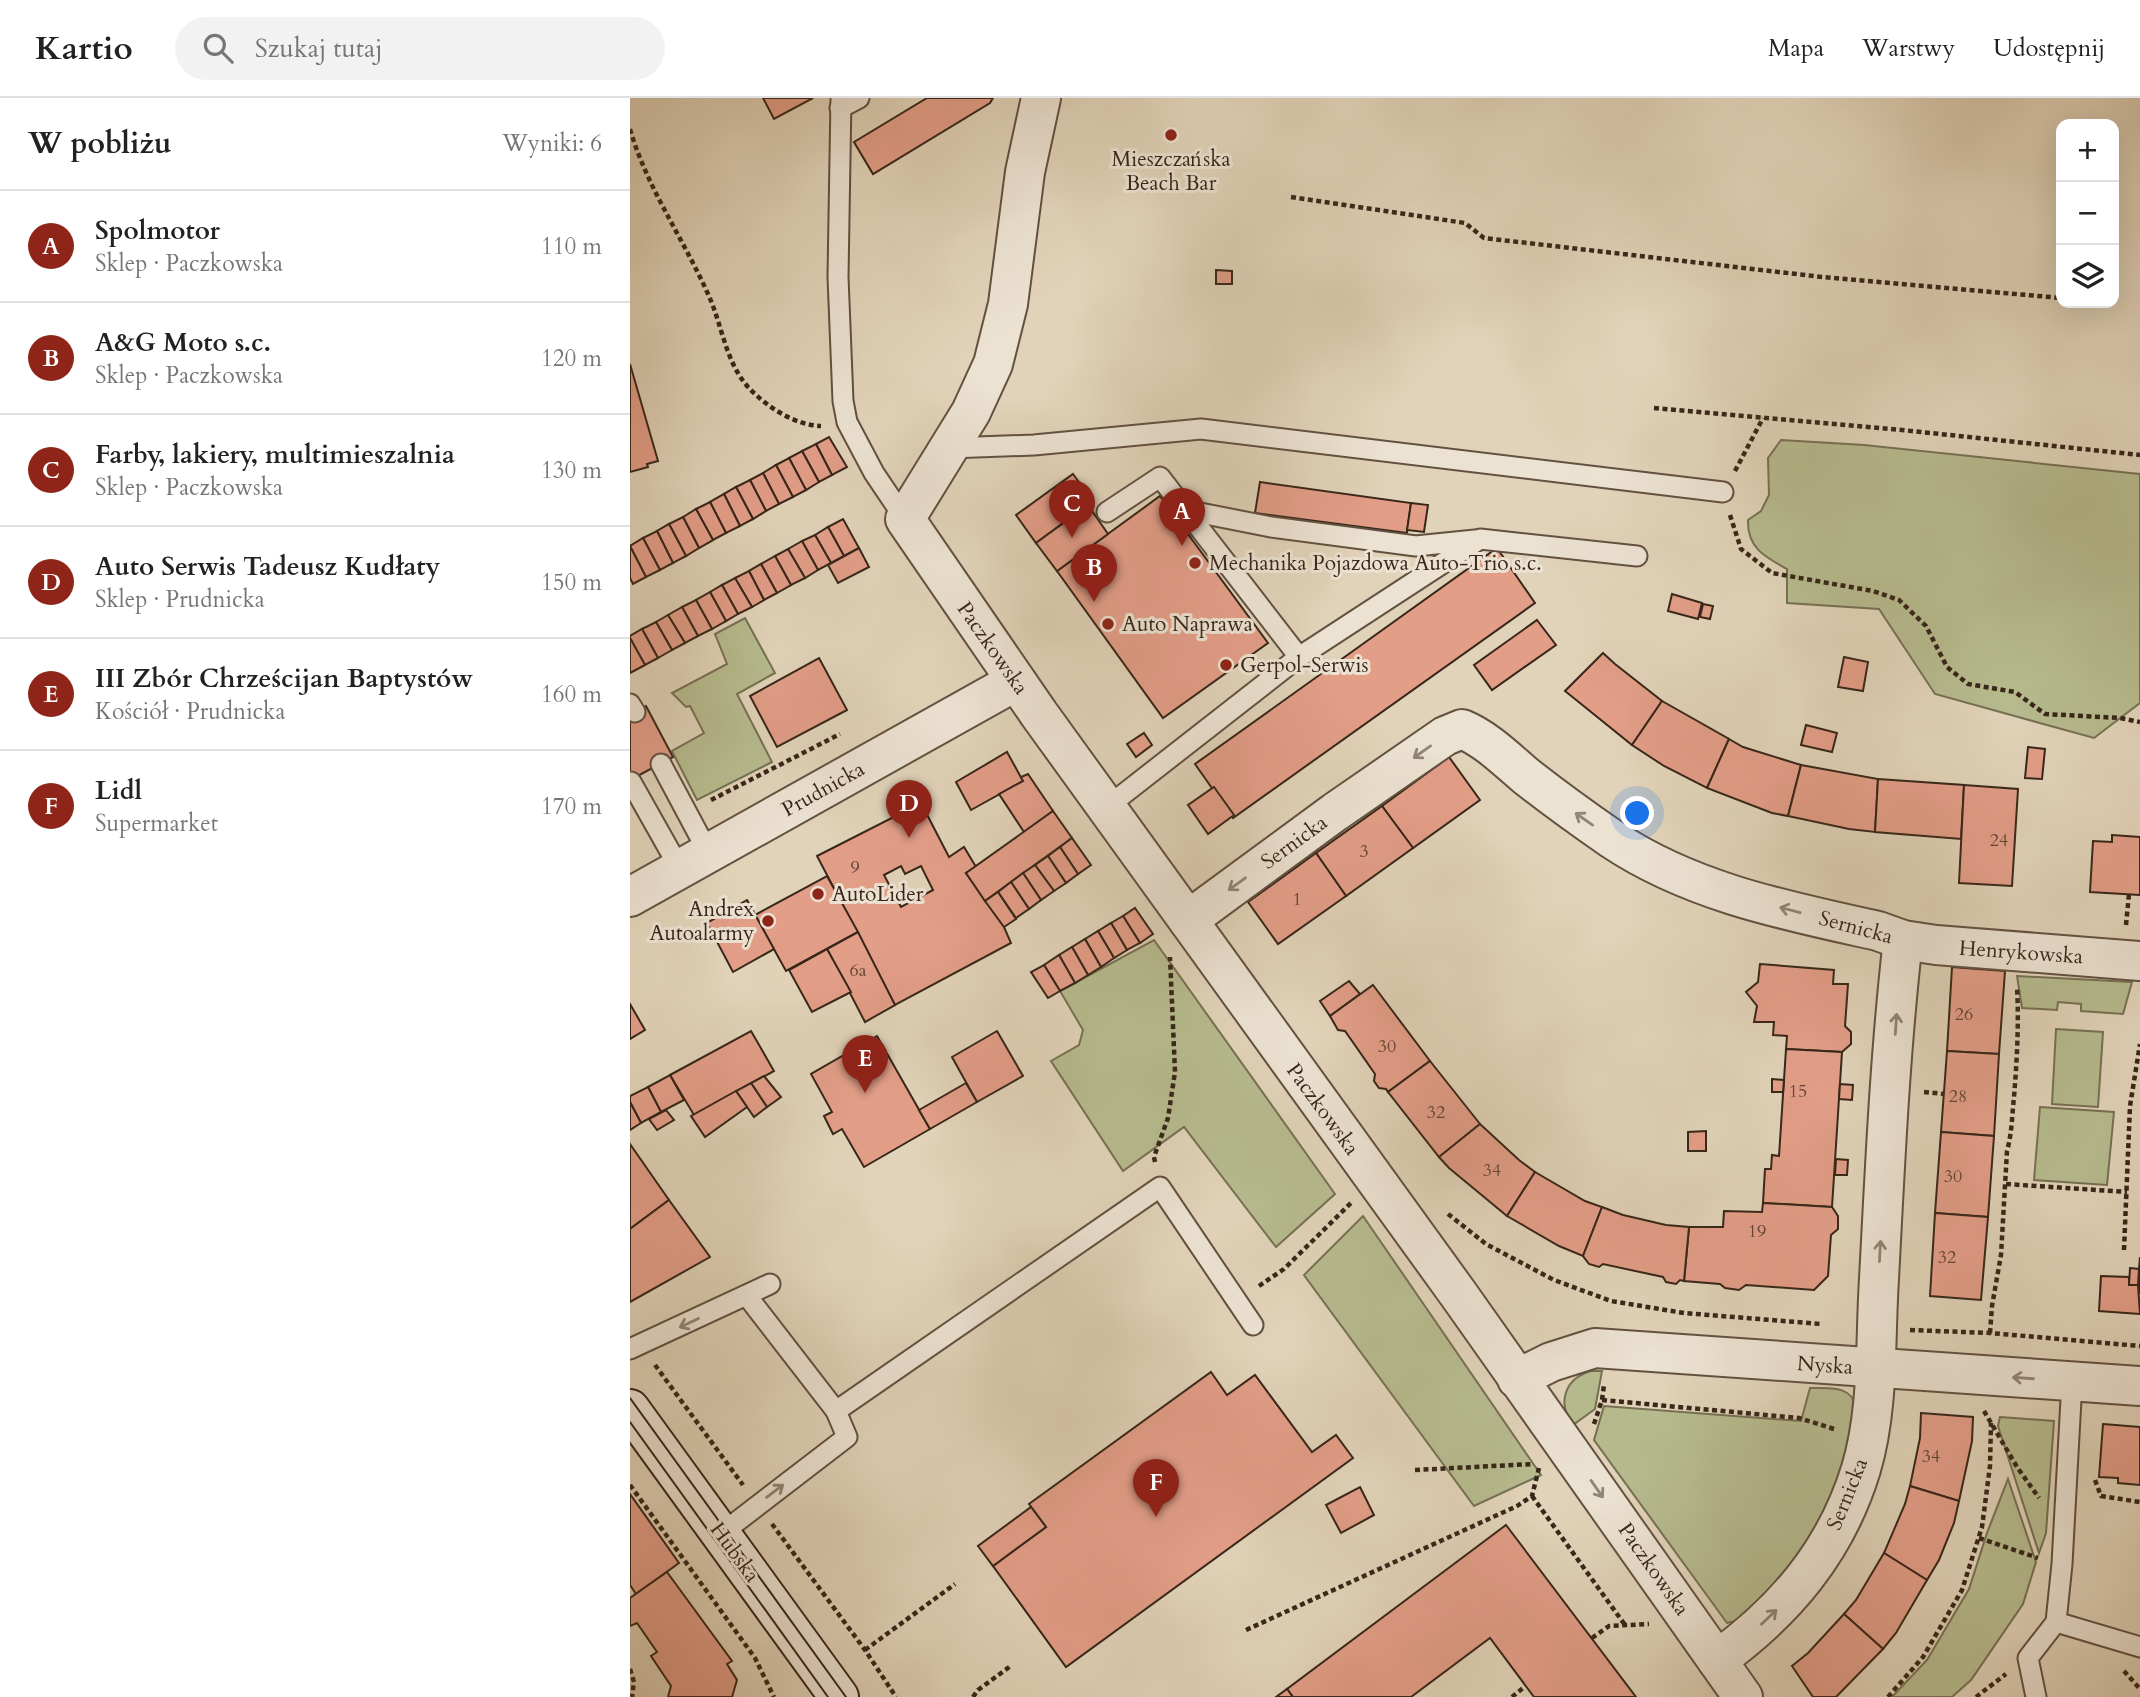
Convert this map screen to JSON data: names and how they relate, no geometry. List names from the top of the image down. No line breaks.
{"streets":{"street":["Paczkowska","Prudnicka","Sernicka","Henrykowska","Nyska","Hubska"]},"crossings":[["Paczkowska","Prudnicka"],["Paczkowska","Sernicka"],["Paczkowska","Nyska"],["Sernicka","Henrykowska"],["Sernicka","Nyska"]],"places":["Mieszczańska Beach Bar","Mechanika Pojazdowa Auto-Trio s.c.","Auto Naprawa","Gerpol-Serwis","AutoLider","Andrex Autoalarmy"],"house_numbers":["24","3","9","1","6a","26","30","15","28","32","34","30","19","32","34"],"page":{"header":"Kartio","search":"Szukaj tutaj","nav":["Mapa","Warstwy","Udostępnij"],"heading":["W pobliżu","Wyniki: 6"],"map_buttons":["+","−"],"list":[{"mark":"A","name":"Spolmotor","note":"Sklep · Paczkowska","value":"110 m"},{"mark":"B","name":"A&G Moto s.c.","note":"Sklep · Paczkowska","value":"120 m"},{"mark":"C","name":"Farby, lakiery, multimieszalnia","note":"Sklep · Paczkowska","value":"130 m"},{"mark":"D","name":"Auto Serwis Tadeusz Kudłaty","note":"Sklep · Prudnicka","value":"150 m"},{"mark":"E","name":"III Zbór Chrześcijan Baptystów","note":"Kościół · Prudnicka","value":"160 m"},{"mark":"F","name":"Lidl","note":"Supermarket","value":"170 m"}],"pins":["C","A","B","D","E","F"]}}
